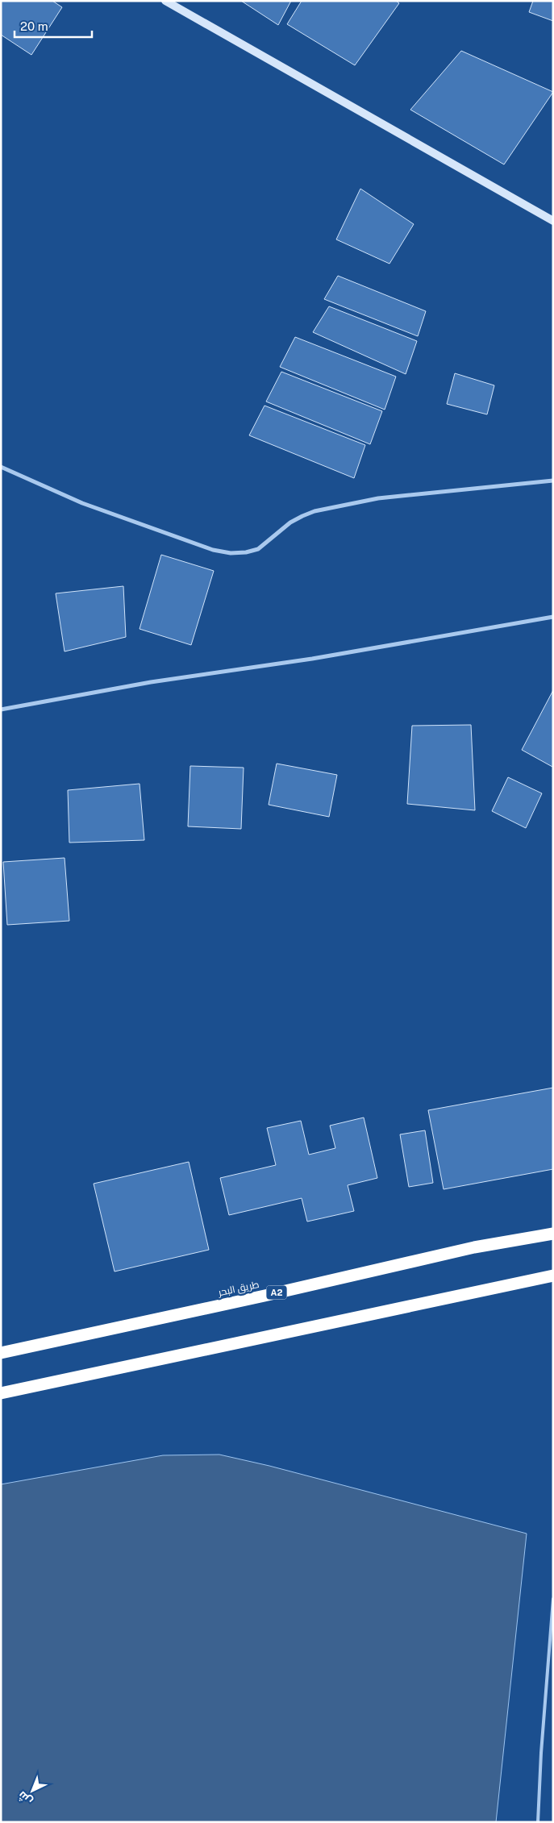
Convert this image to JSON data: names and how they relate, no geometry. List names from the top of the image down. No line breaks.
{"streets":{"highway":["طريق البحر","A2"]},"scale_bar":"20 m","north":"bottom left"}
